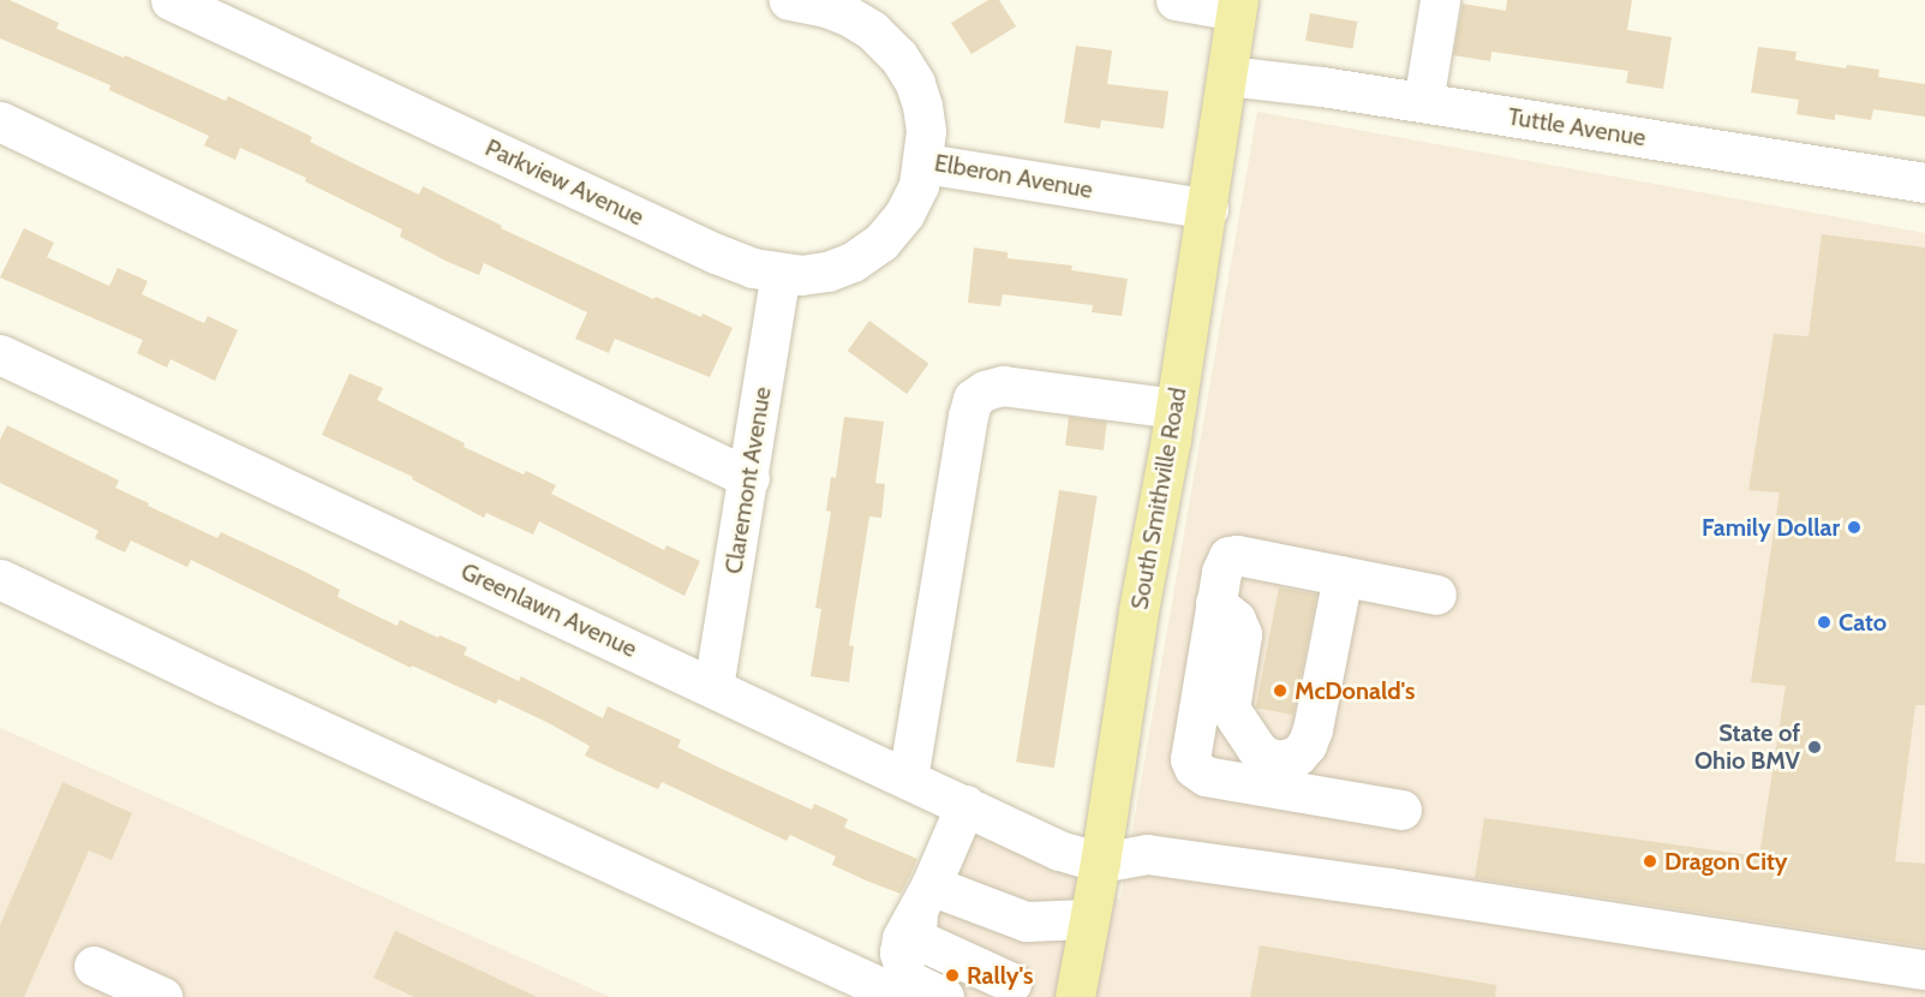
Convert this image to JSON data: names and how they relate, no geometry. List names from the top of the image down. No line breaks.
{"streets":{"main road":["South Smithville Road"],"street":["Tuttle Avenue","Elberon Avenue","Parkview Avenue","Claremont Avenue","Greenlawn Avenue"]},"crossings":[["Tuttle Avenue","South Smithville Road"],["Elberon Avenue","Parkview Avenue"],["Elberon Avenue","South Smithville Road"],["Parkview Avenue","Claremont Avenue"],["Claremont Avenue","Greenlawn Avenue"],["South Smithville Road","Greenlawn Avenue"]],"places":["Family Dollar","Cato","McDonald's","State of Ohio BMV","Dragon City","Rally's"]}
